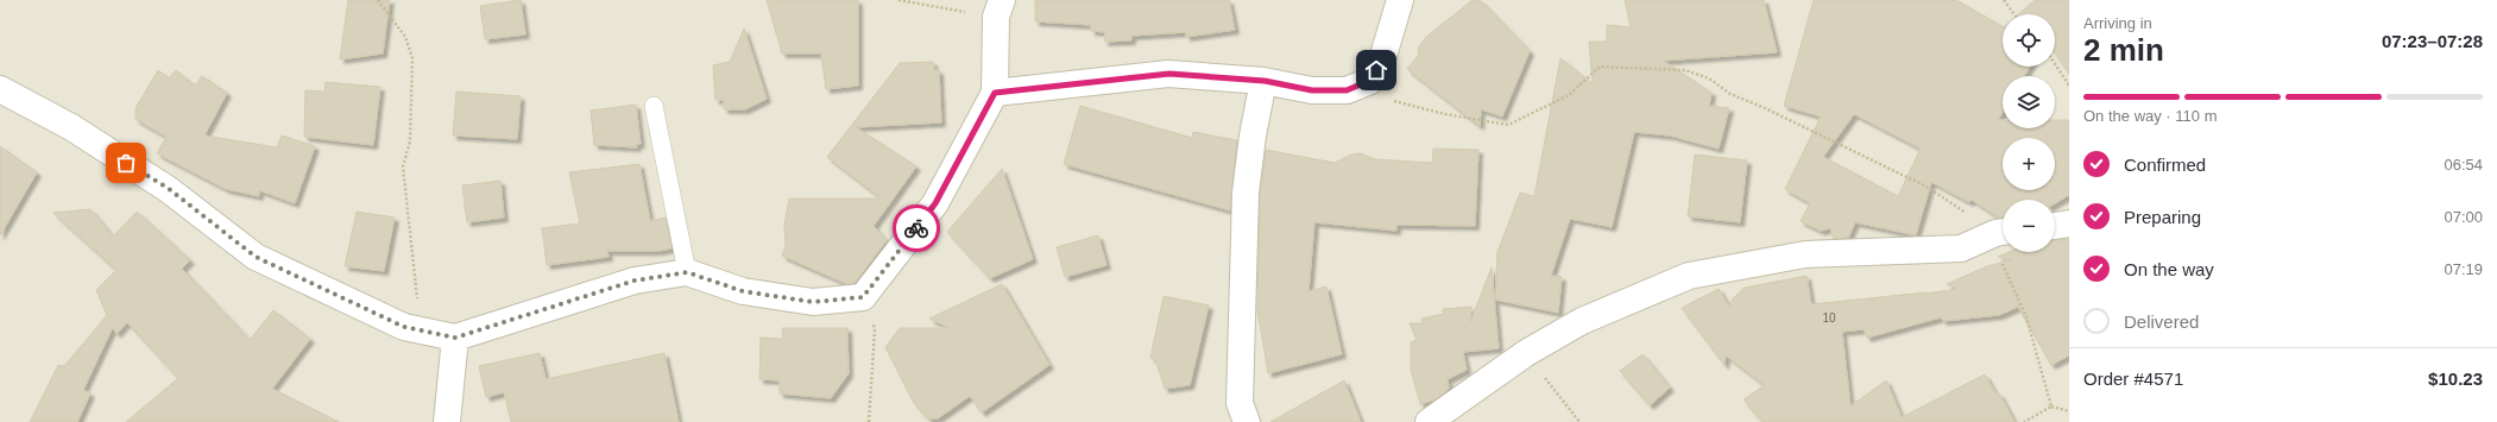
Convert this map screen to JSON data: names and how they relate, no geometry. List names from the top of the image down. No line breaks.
{"house_numbers":["10"],"page":{"heading":["2 min","Arriving in","07:23–07:28"],"panel":["Order #4571","$10.23"],"map_buttons":["+","−"],"bar":"On the way · 110 m","list":[["Confirmed","06:54"],["Preparing","07:00"],["On the way","07:19"],"Delivered"]}}
